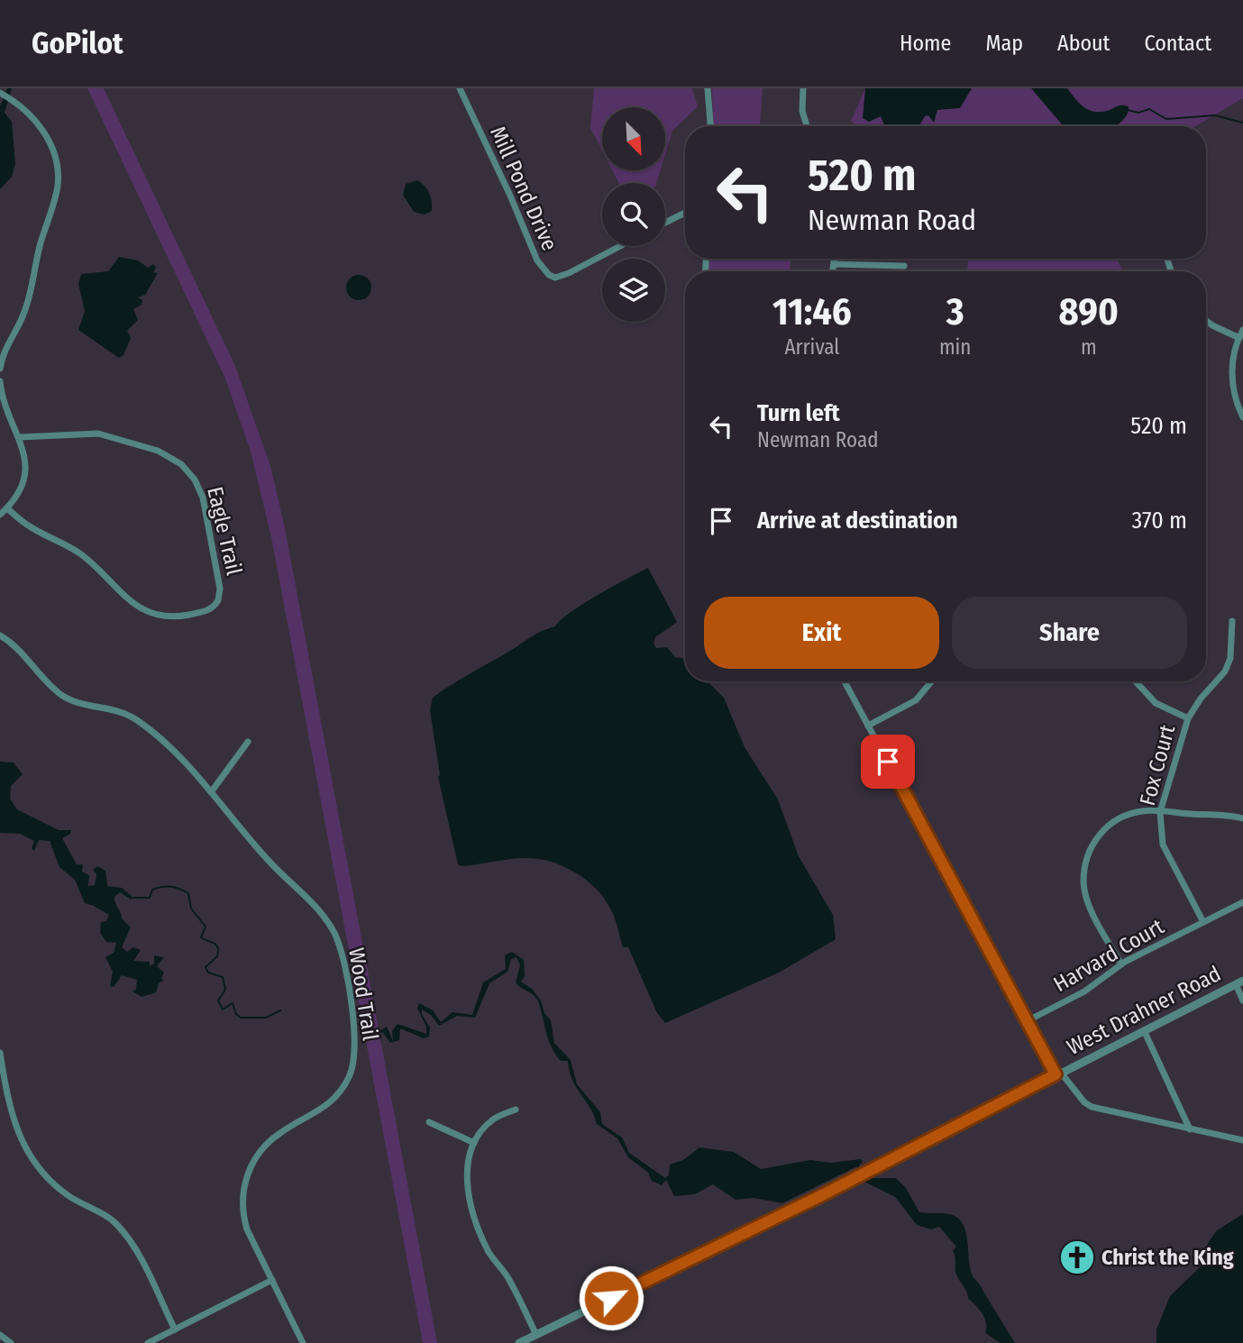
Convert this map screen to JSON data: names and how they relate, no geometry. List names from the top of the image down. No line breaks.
{"streets":{"street":["Mill Pond Drive","Eagle Trail","Fox Court","Harvard Court","Wood Trail","West Drahner Road"]},"crossings":[["Fox Court","Harvard Court"]],"places":{"church":["Christ the King"]},"north":"bottom right","page":{"header":"GoPilot","nav":["Home","Map","About","Contact"],"turn":["520 m","Newman Road"],"eta":["11:46","Arrival","3","min","890","m"],"list":[{"name":"Turn left","note":"Newman Road","value":"520 m"},{"name":"Arrive at destination","value":"370 m"}],"buttons":["Exit","Share"]}}
